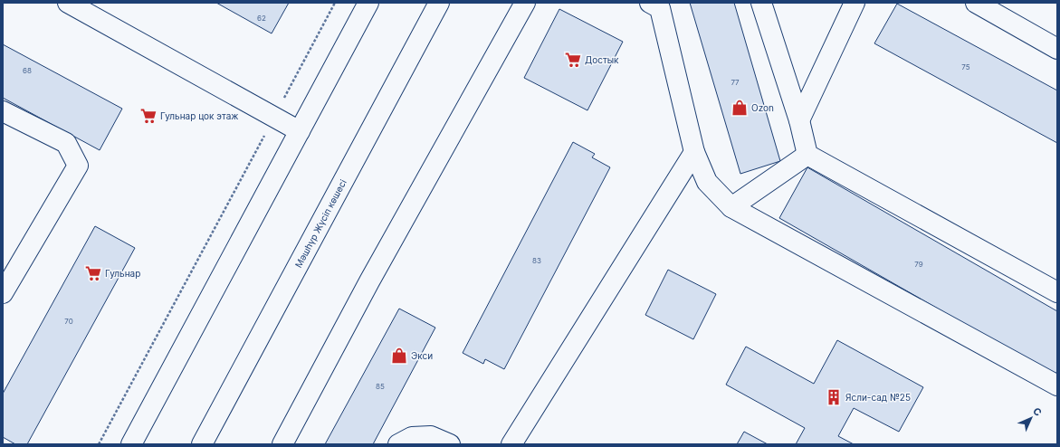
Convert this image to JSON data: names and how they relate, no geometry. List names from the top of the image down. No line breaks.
{"streets":{"main road":["Мәшһүр Жүсіп көшесі"]},"places":{"supermarket":["Достык","Гульнар цок этаж","Гульнар"],"shop":["Ozon","Экси"],"building":["Ясли-сад №25"]},"house_numbers":["62","75","68","77","83","79","70","85"],"north":"top right"}
